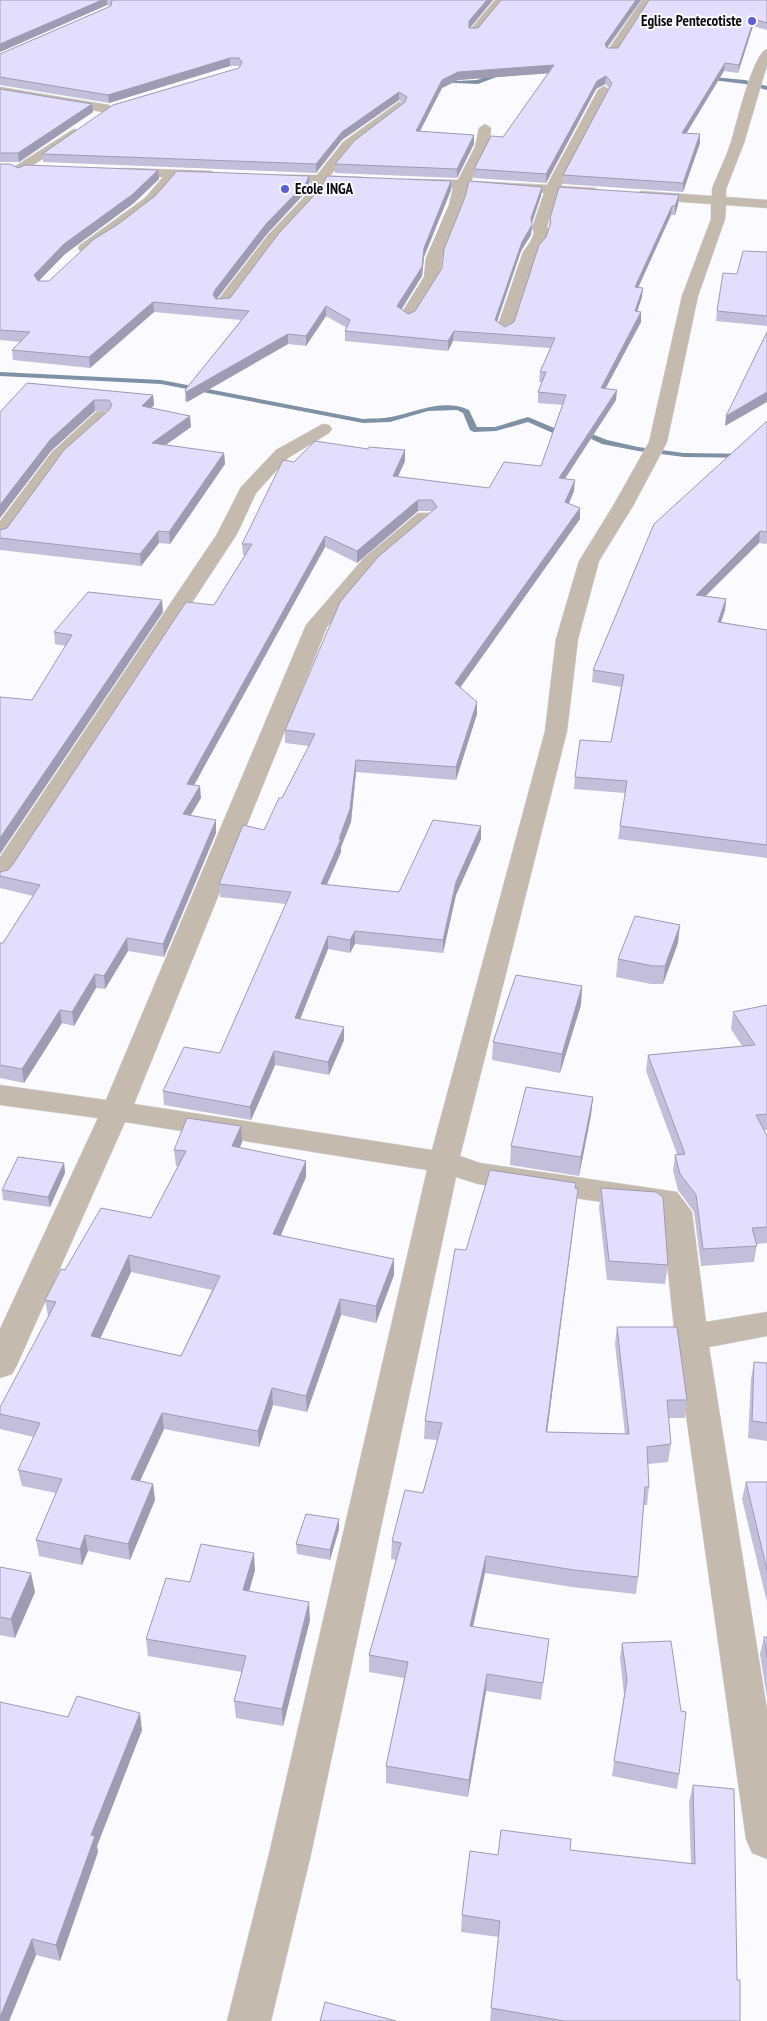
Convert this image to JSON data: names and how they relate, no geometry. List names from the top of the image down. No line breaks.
{"places":["Eglise Pentecotiste","Ecole INGA"]}
